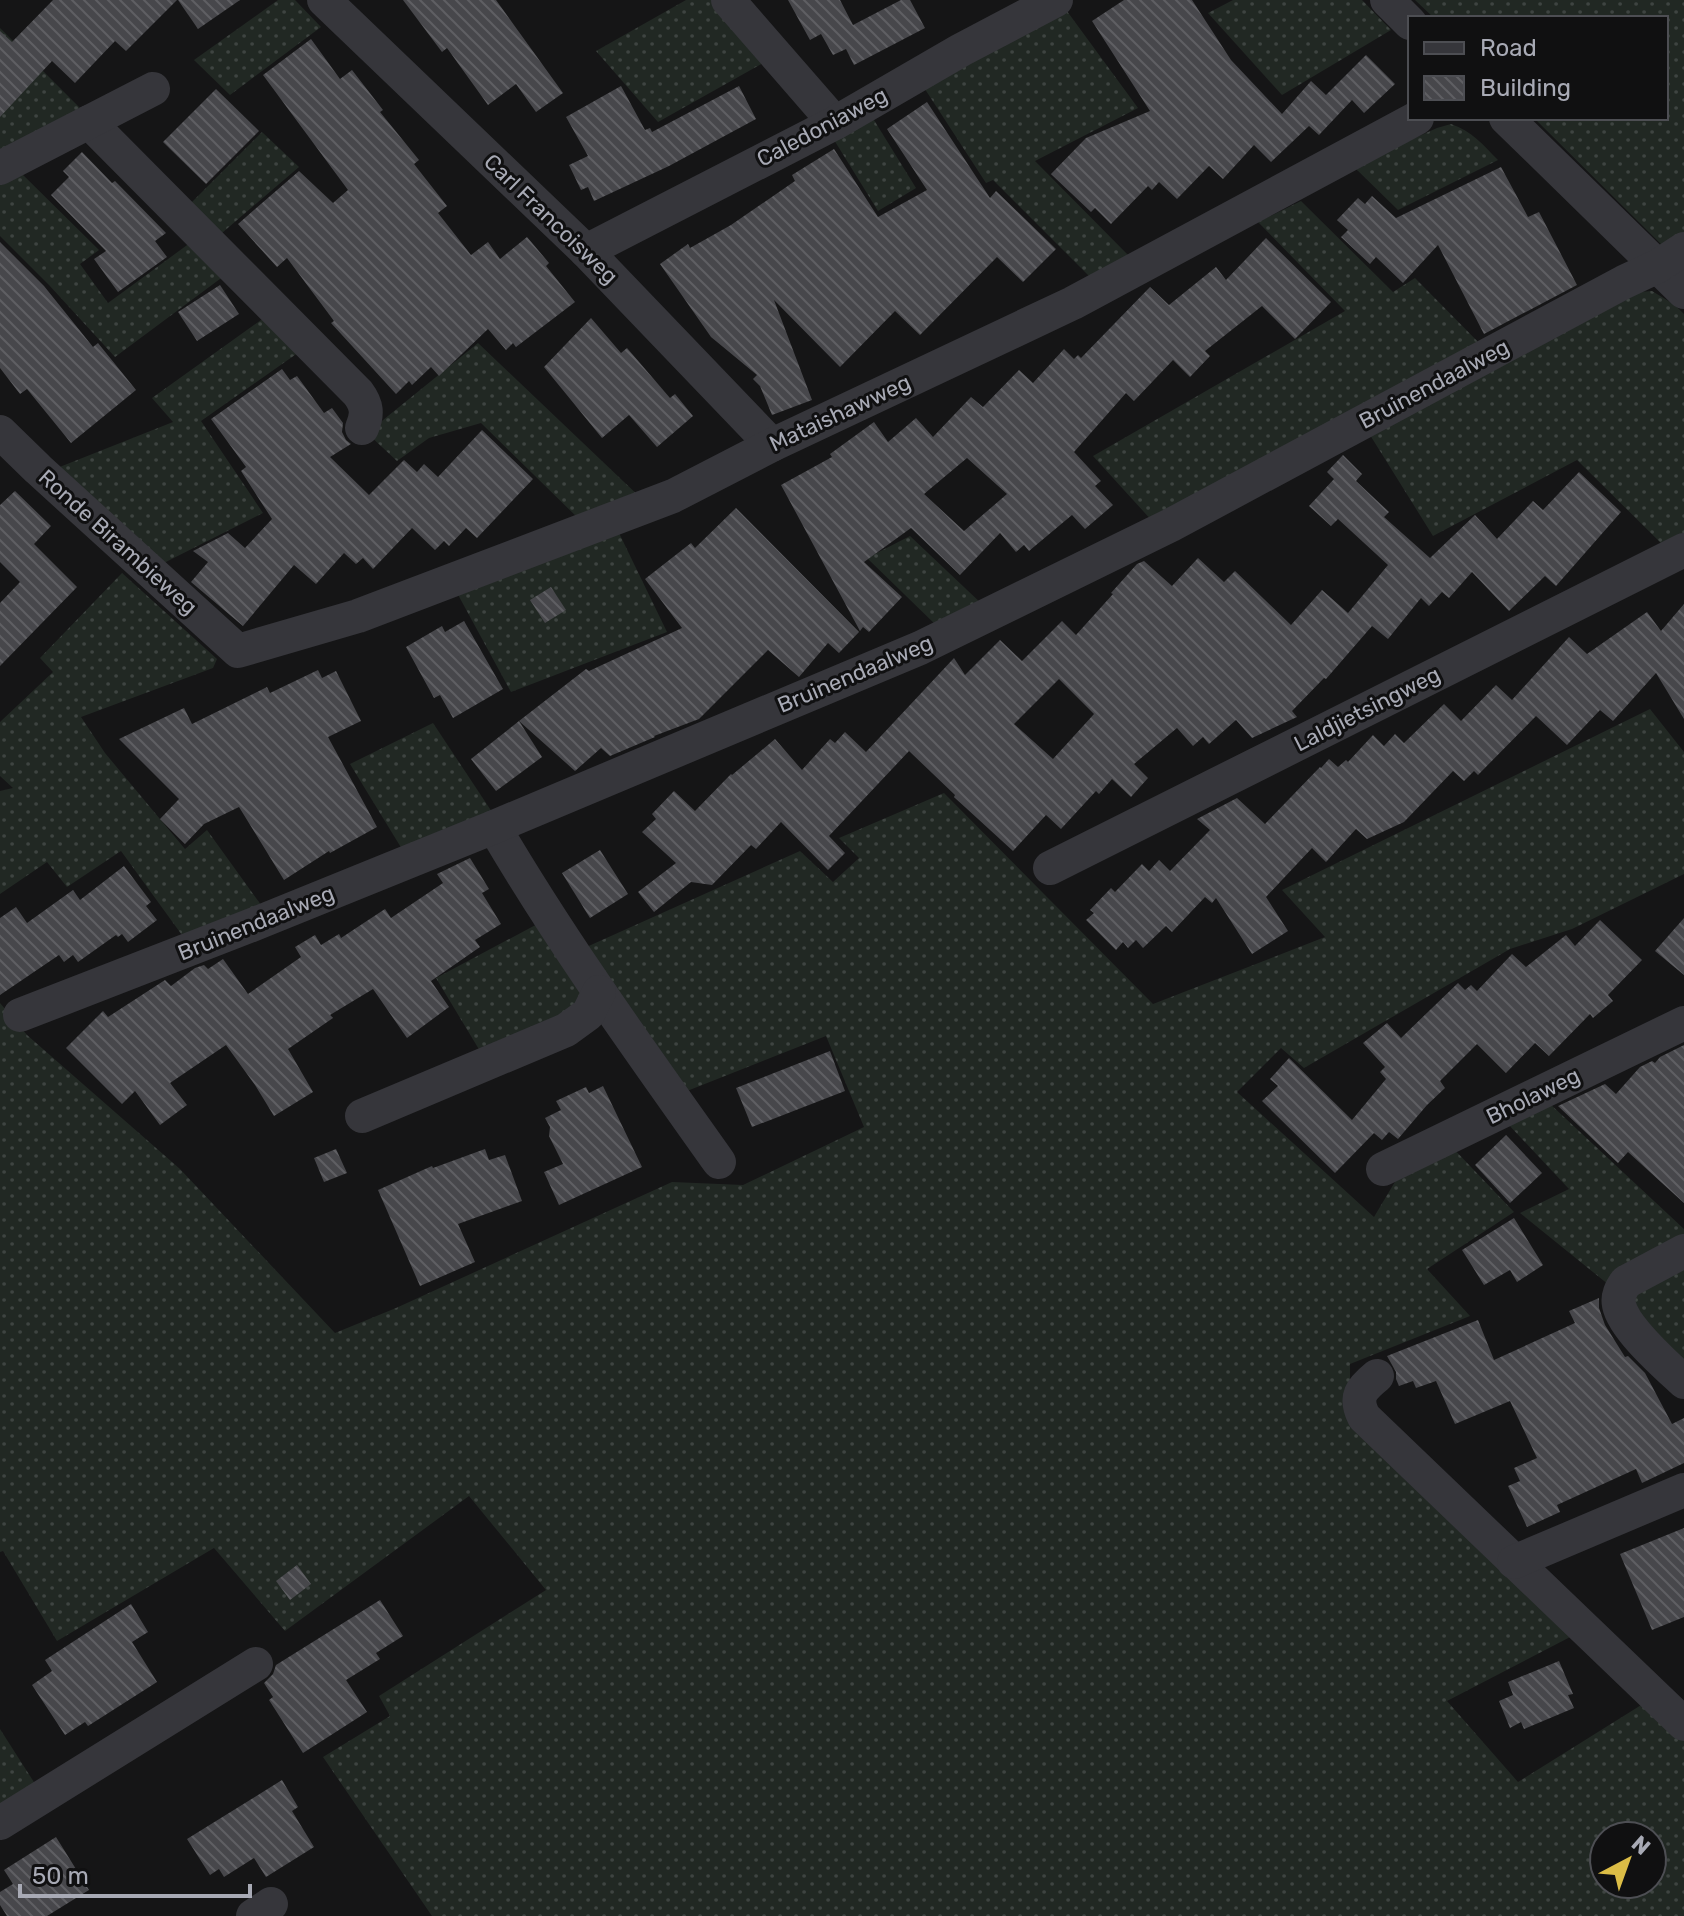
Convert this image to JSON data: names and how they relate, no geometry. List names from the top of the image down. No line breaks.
{"streets":{"street":["Caledoniaweg","Carl Francoisweg","Bruinendaalweg","Mataishawweg","Ronde Birambieweg","Laldjietsingweg","Bholaweg"]},"crossings":[["Caledoniaweg","Carl Francoisweg"],["Carl Francoisweg","Mataishawweg"],["Mataishawweg","Ronde Birambieweg"]],"legend":["Road","Building"],"scale_bar":"50 m","north":"top right"}
